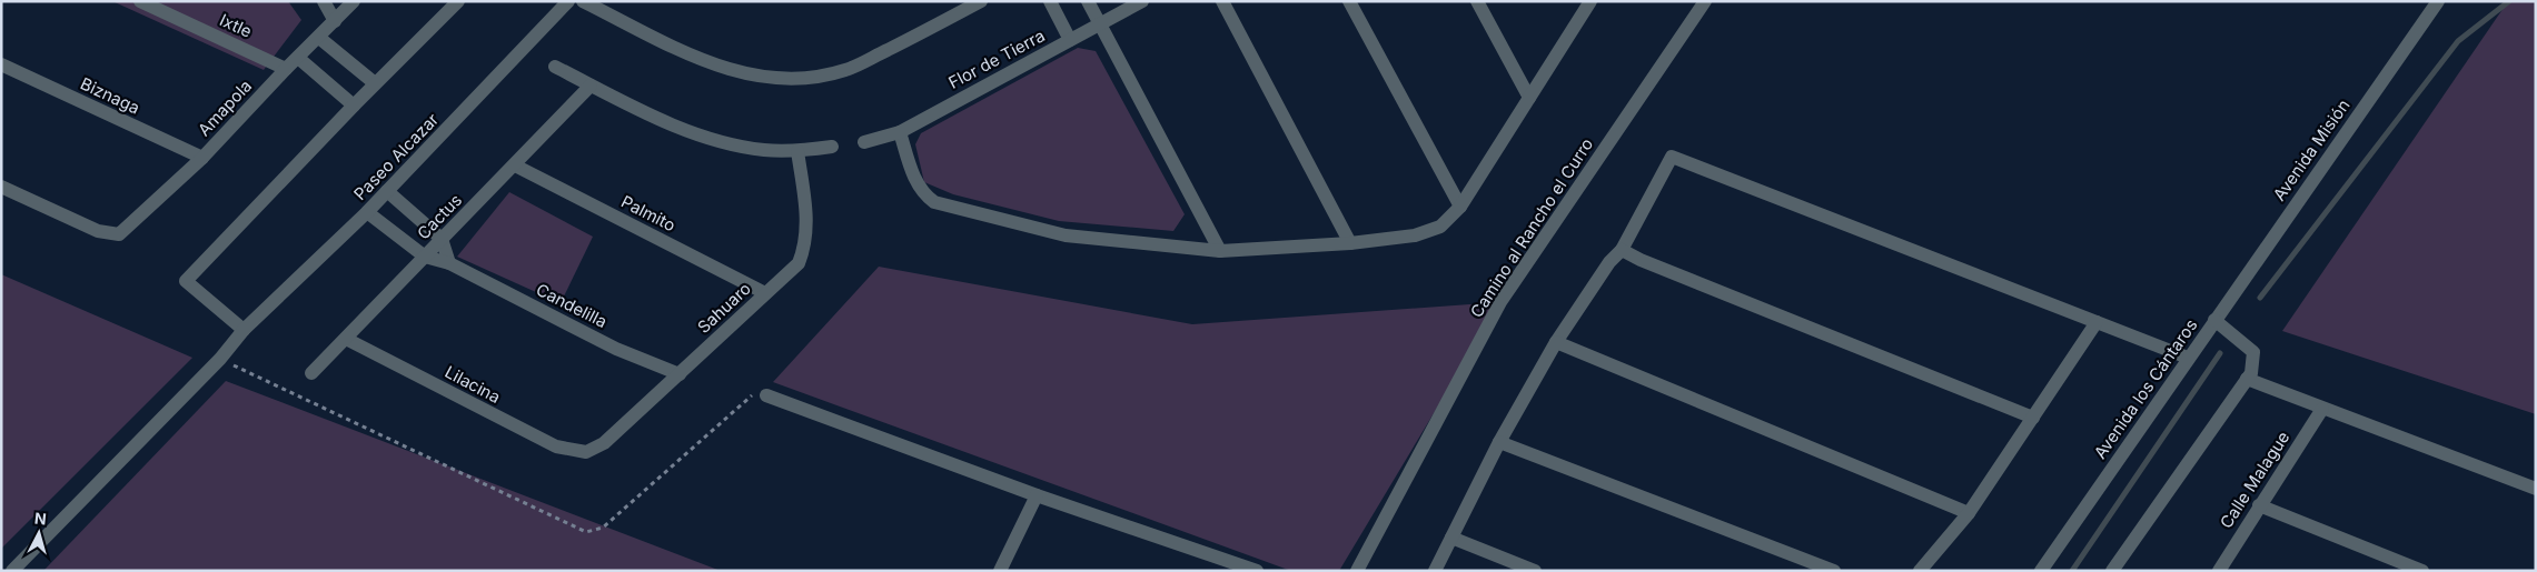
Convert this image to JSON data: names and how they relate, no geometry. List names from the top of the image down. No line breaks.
{"streets":{"street":["Ixtle","Flor de Tierra","Biznaga","Amapola","Avenida Misión","Paseo Alcazar","Palmito","Cactus","Camino al Rancho el Curro","Candelilla","Sahuaro","Lilacina","Avenida los Cántaros","Calle Malague"]},"crossings":[["Ixtle","Amapola"],["Biznaga","Amapola"],["Avenida Misión","Avenida los Cántaros"],["Palmito","Cactus"],["Palmito","Sahuaro"],["Cactus","Candelilla"],["Cactus","Lilacina"],["Candelilla","Sahuaro"],["Sahuaro","Lilacina"]],"north":"top"}
